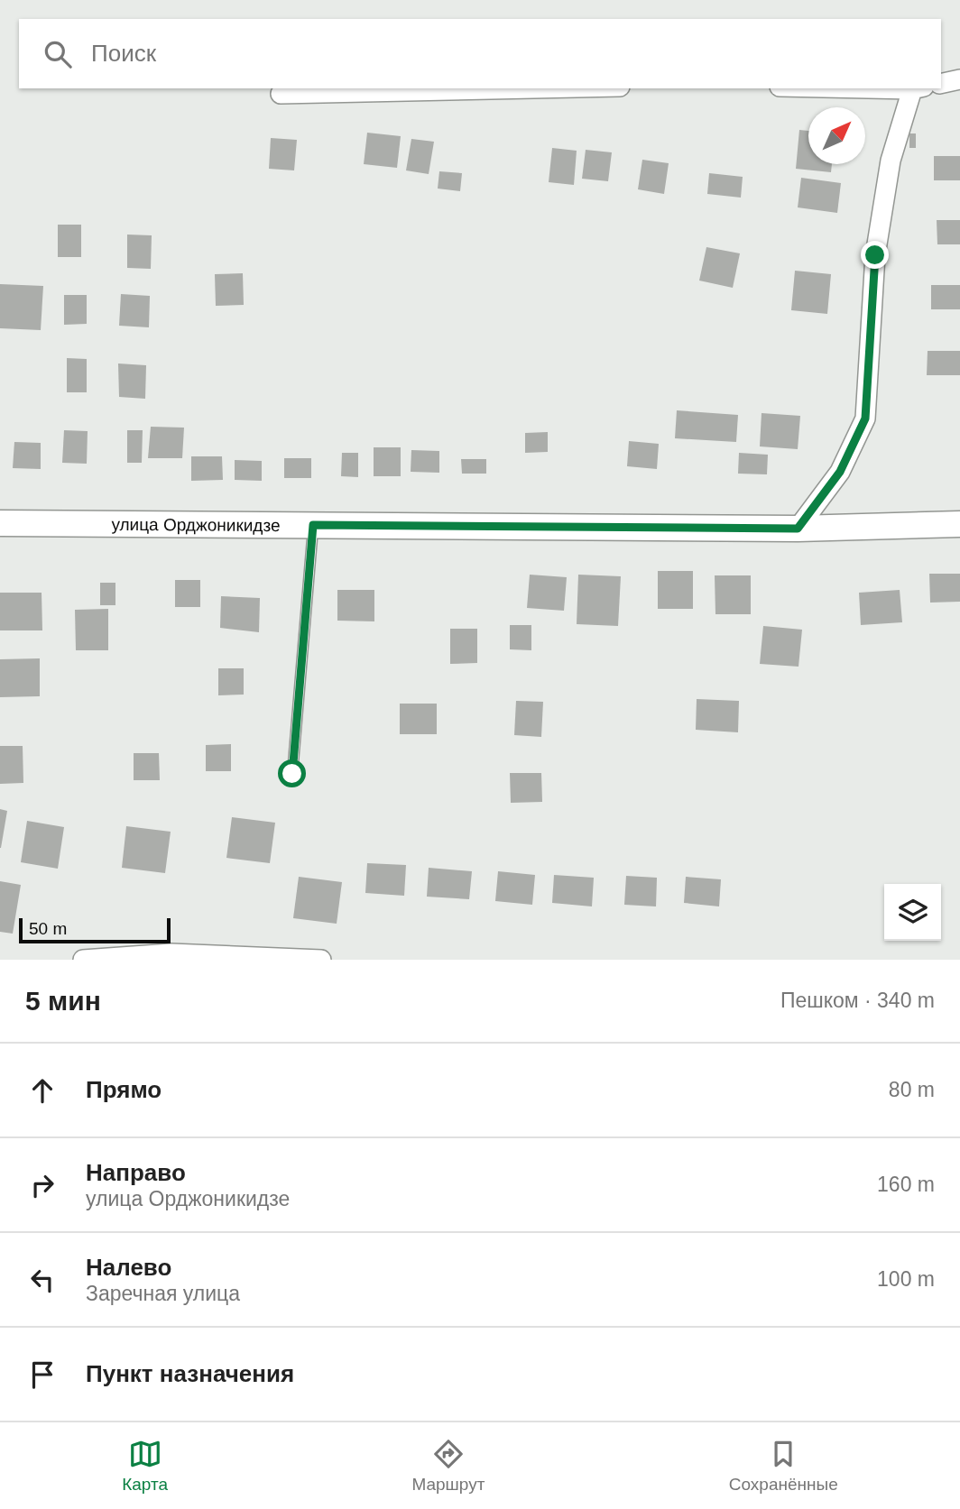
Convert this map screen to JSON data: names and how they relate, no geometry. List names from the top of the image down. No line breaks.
{"streets":{"street":["улица Орджоникидзе"]},"scale_bar":"50 m","north":"top right","page":{"search":"Поиск","scale":"50 m","heading":["5 мин","Пешком · 340 m"],"list":[["Прямо","80 m"],["Направо","улица Орджоникидзе","160 m"],["Налево","Заречная улица","100 m"],"Пункт назначения"],"nav":["Карта","Маршрут","Сохранённые"]}}
